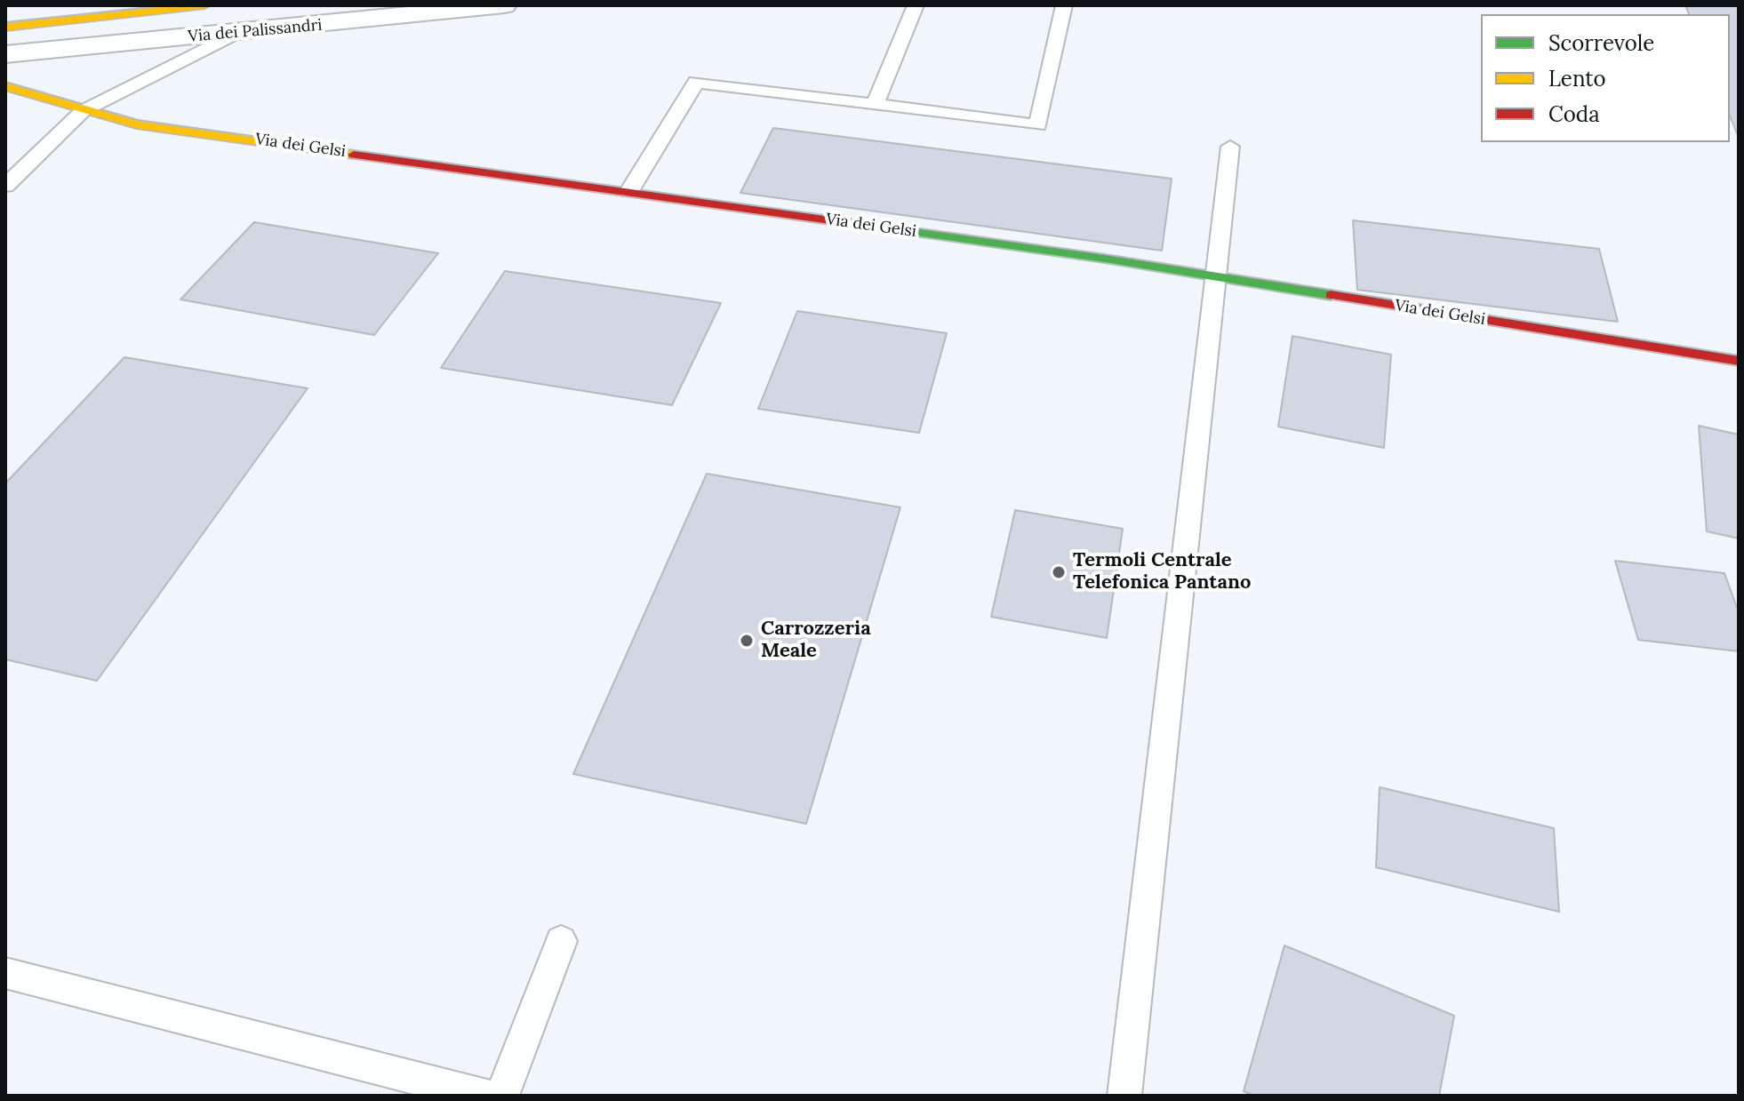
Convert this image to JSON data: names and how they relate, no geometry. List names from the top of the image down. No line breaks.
{"streets":{"main road":["Via dei Gelsi"],"street":["Via dei Palissandri"]},"places":["Termoli Centrale Telefonica Pantano","Carrozzeria Meale"],"legend":["Scorrevole","Lento","Coda"]}
